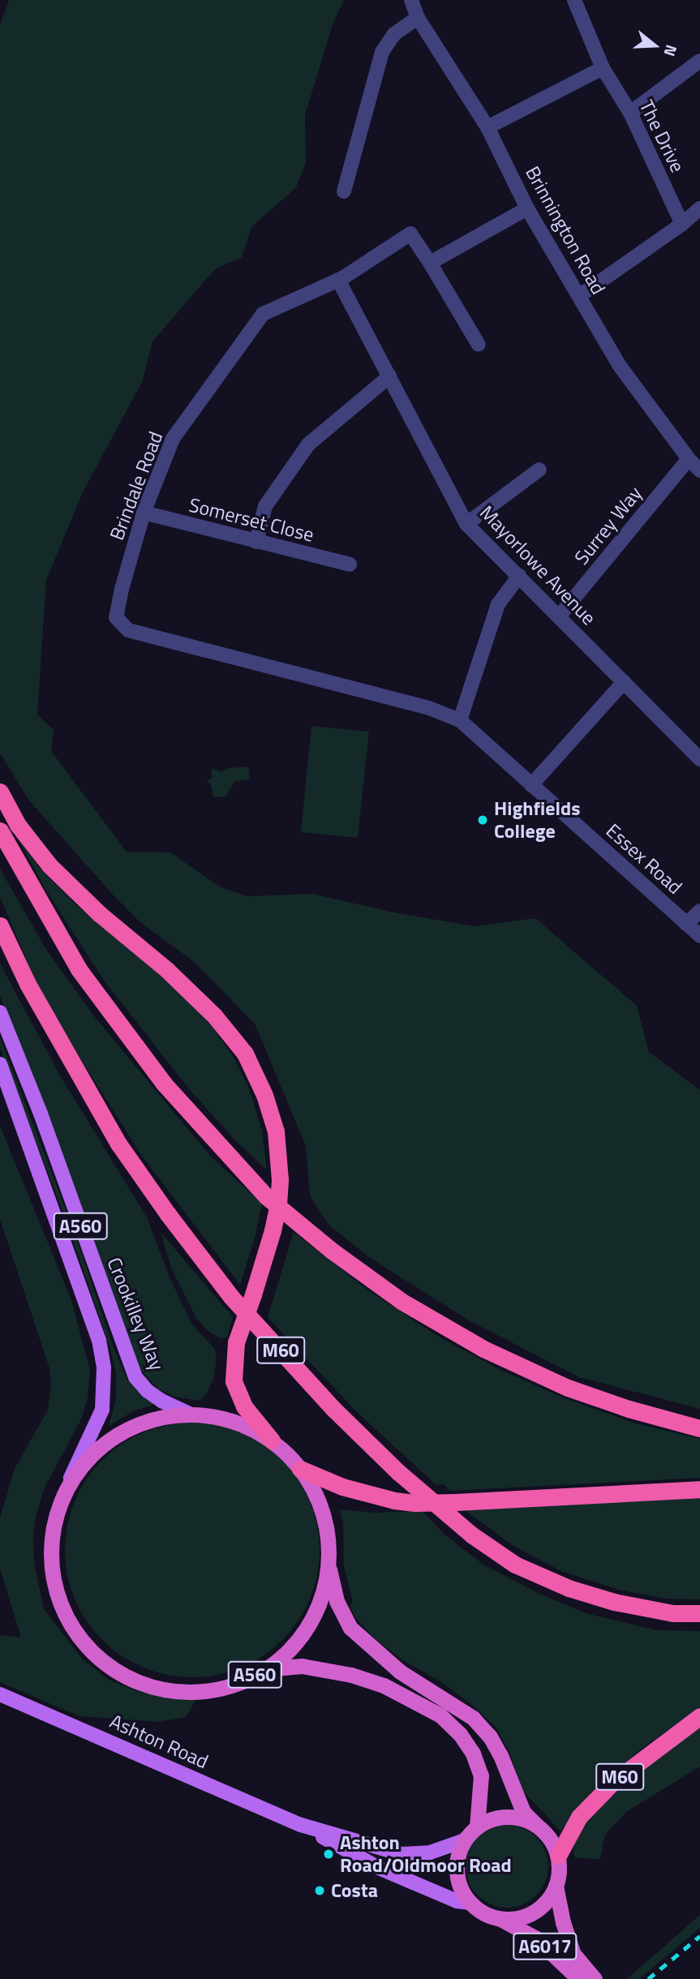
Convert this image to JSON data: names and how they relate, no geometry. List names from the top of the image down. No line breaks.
{"streets":{"highway":["A560","M60","A6017"],"main road":["Crookilley Way","Ashton Road"],"street":["The Drive","Brinnington Road","Brindale Road","Somerset Close","Surrey Way","Mayorlowe Avenue","Essex Road"]},"crossings":[["Brinnington Road","Surrey Way"],["Brindale Road","Somerset Close"],["Brindale Road","Mayorlowe Avenue"],["Brindale Road","Essex Road"],["Surrey Way","Mayorlowe Avenue"],["A560","Crookilley Way"],["A560","M60"],["A560","Ashton Road"],["A560","A6017"],["M60","Ashton Road"],["M60","A6017"],["Ashton Road","A6017"]],"places":["Highfields College","Ashton Road/Oldmoor Road","Costa"],"north":"right"}
